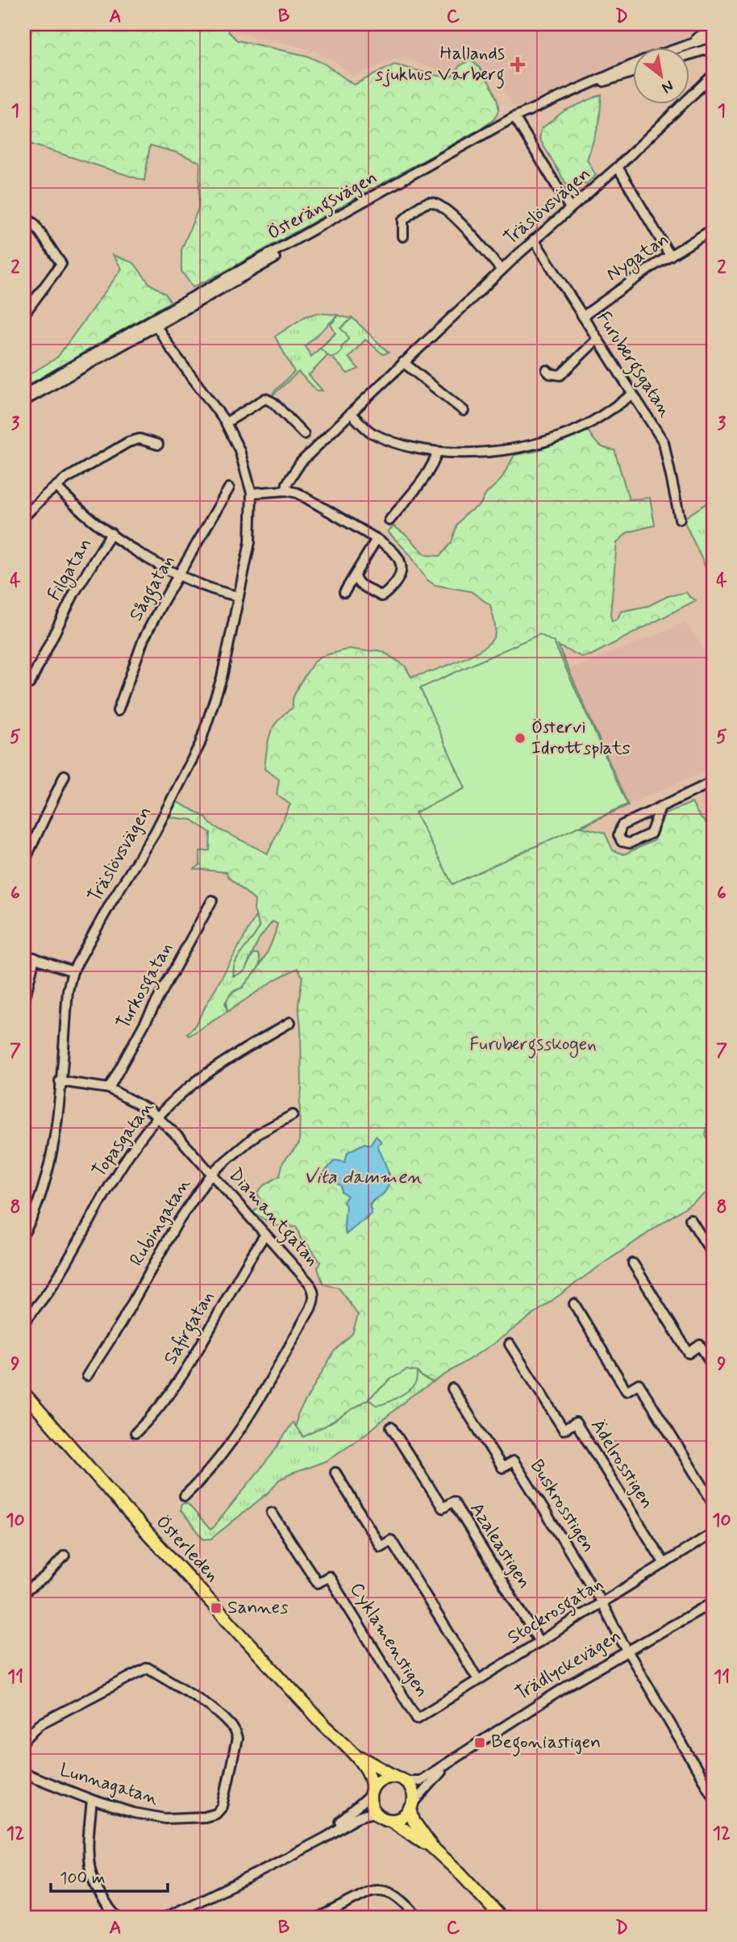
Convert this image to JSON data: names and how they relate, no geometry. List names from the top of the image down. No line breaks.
{"streets":{"main road":["Österleden","Trädlyckevägen"],"street":["Österängsvägen","Träslövsvägen","Nygatan","Furubergsgatan","Filgatan","Såggatan","Turkosgatan","Topasgatan","Diamantgatan","Rubingatan","Safirgatan","Ädelrosstigen","Buskrosstigen","Azaleastigen","Stockrosgatan","Cyklamenstigen","Lunnagatan"]},"crossings":[["Österängsvägen","Träslövsvägen"],["Träslövsvägen","Furubergsgatan"],["Träslövsvägen","Diamantgatan"],["Nygatan","Furubergsgatan"],["Turkosgatan","Diamantgatan"],["Topasgatan","Diamantgatan"],["Diamantgatan","Rubingatan"],["Diamantgatan","Safirgatan"],["Ädelrosstigen","Stockrosgatan"],["Buskrosstigen","Stockrosgatan"],["Azaleastigen","Stockrosgatan"],["Österleden","Trädlyckevägen"],["Stockrosgatan","Cyklamenstigen"]],"water":["Vita dammen"],"parks":["Furubergsskogen"],"places":{"health":["Hallands sjukhus Varberg"],"other":["Östervi Idrottsplats"],"transit":["Sannes","Begoniastigen"]},"scale_bar":"100 m","north":"bottom right","grid":{"columns":["A","B","C","D"],"rows":["1","2","3","4","5","6","7","8","9","10","11","12"]}}
